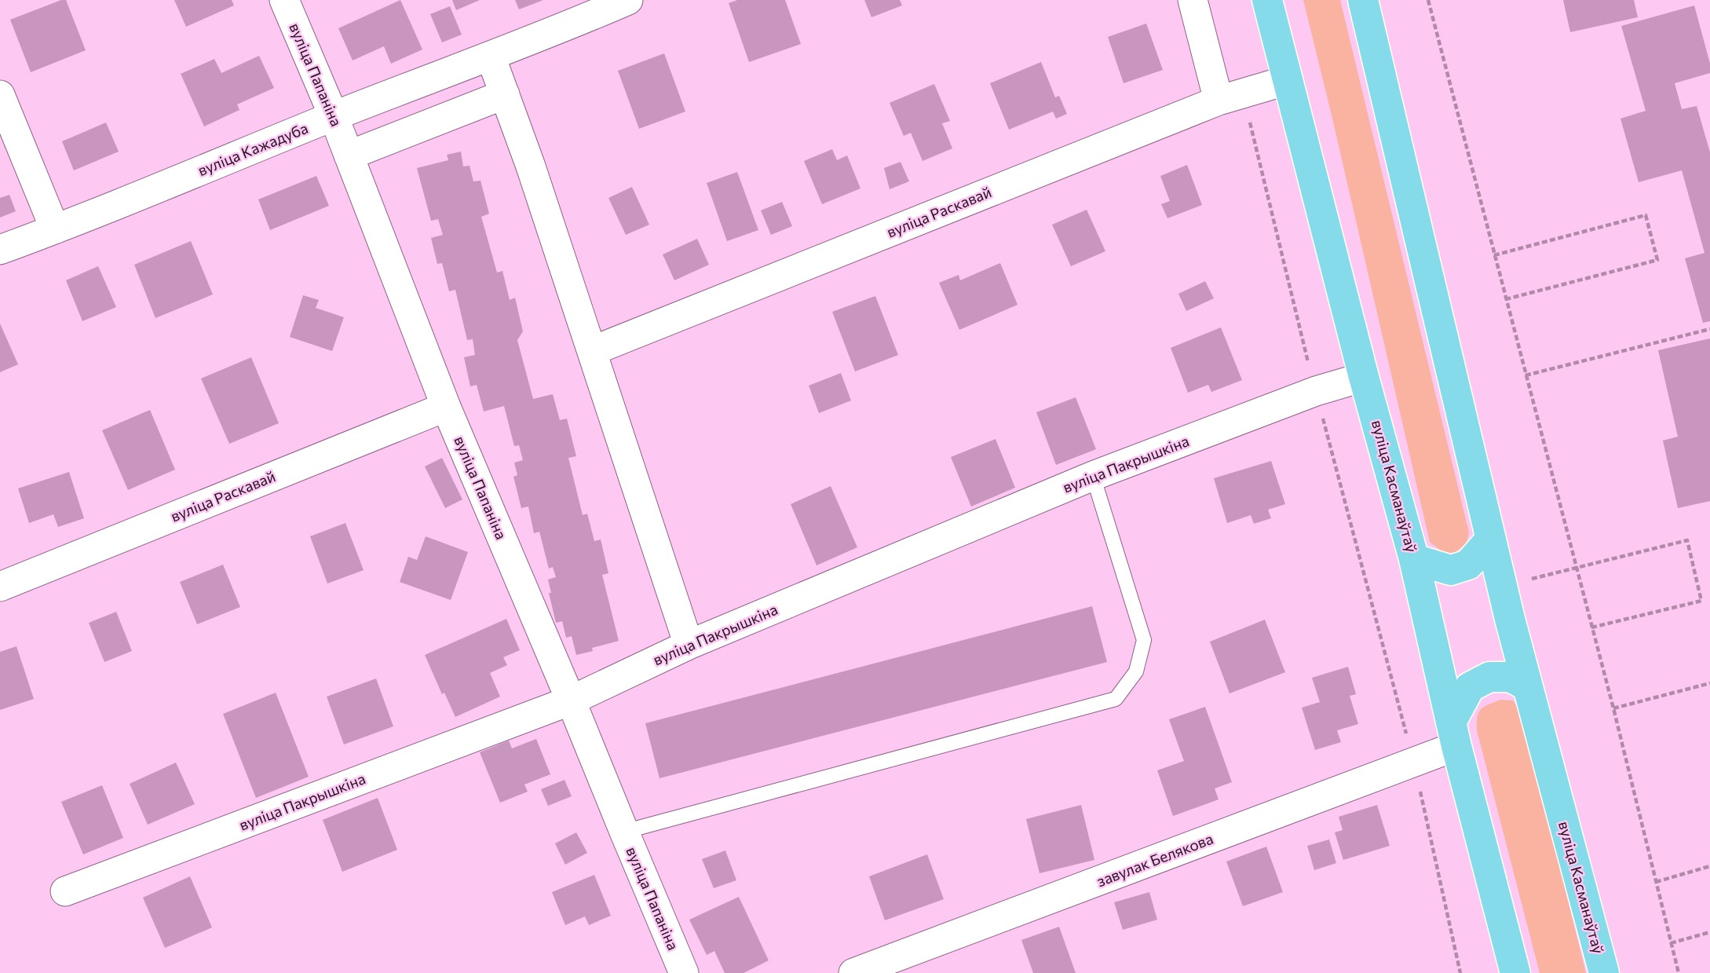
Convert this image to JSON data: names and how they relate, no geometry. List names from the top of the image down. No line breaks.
{"streets":{"main road":["вуліца Касманаўтаў"],"street":["вуліца Папаніна","вуліца Кажадуба","вуліца Раскавай","вуліца Пакрышкіна","завулак Белякова"]},"crossings":[["вуліца Папаніна","вуліца Кажадуба"],["вуліца Папаніна","вуліца Раскавай"],["вуліца Папаніна","вуліца Пакрышкіна"],["вуліца Раскавай","вуліца Касманаўтаў"],["вуліца Пакрышкіна","вуліца Касманаўтаў"],["вуліца Касманаўтаў","завулак Белякова"]]}
